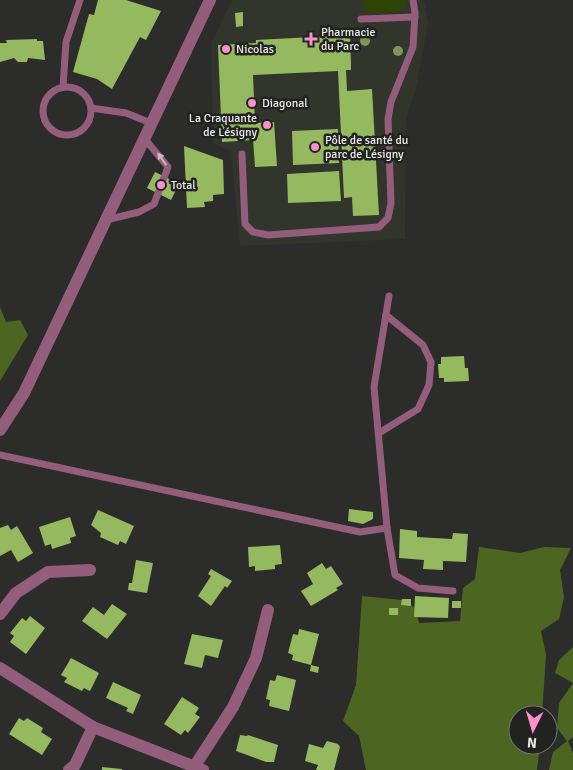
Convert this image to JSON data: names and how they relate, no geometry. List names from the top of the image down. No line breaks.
{"places":{"health":["Pharmacie du Parc"],"other":["Nicolas","Diagonal","La Craquante de Lésigny","Pôle de santé du parc de Lésigny","Total"]},"north":"bottom"}
